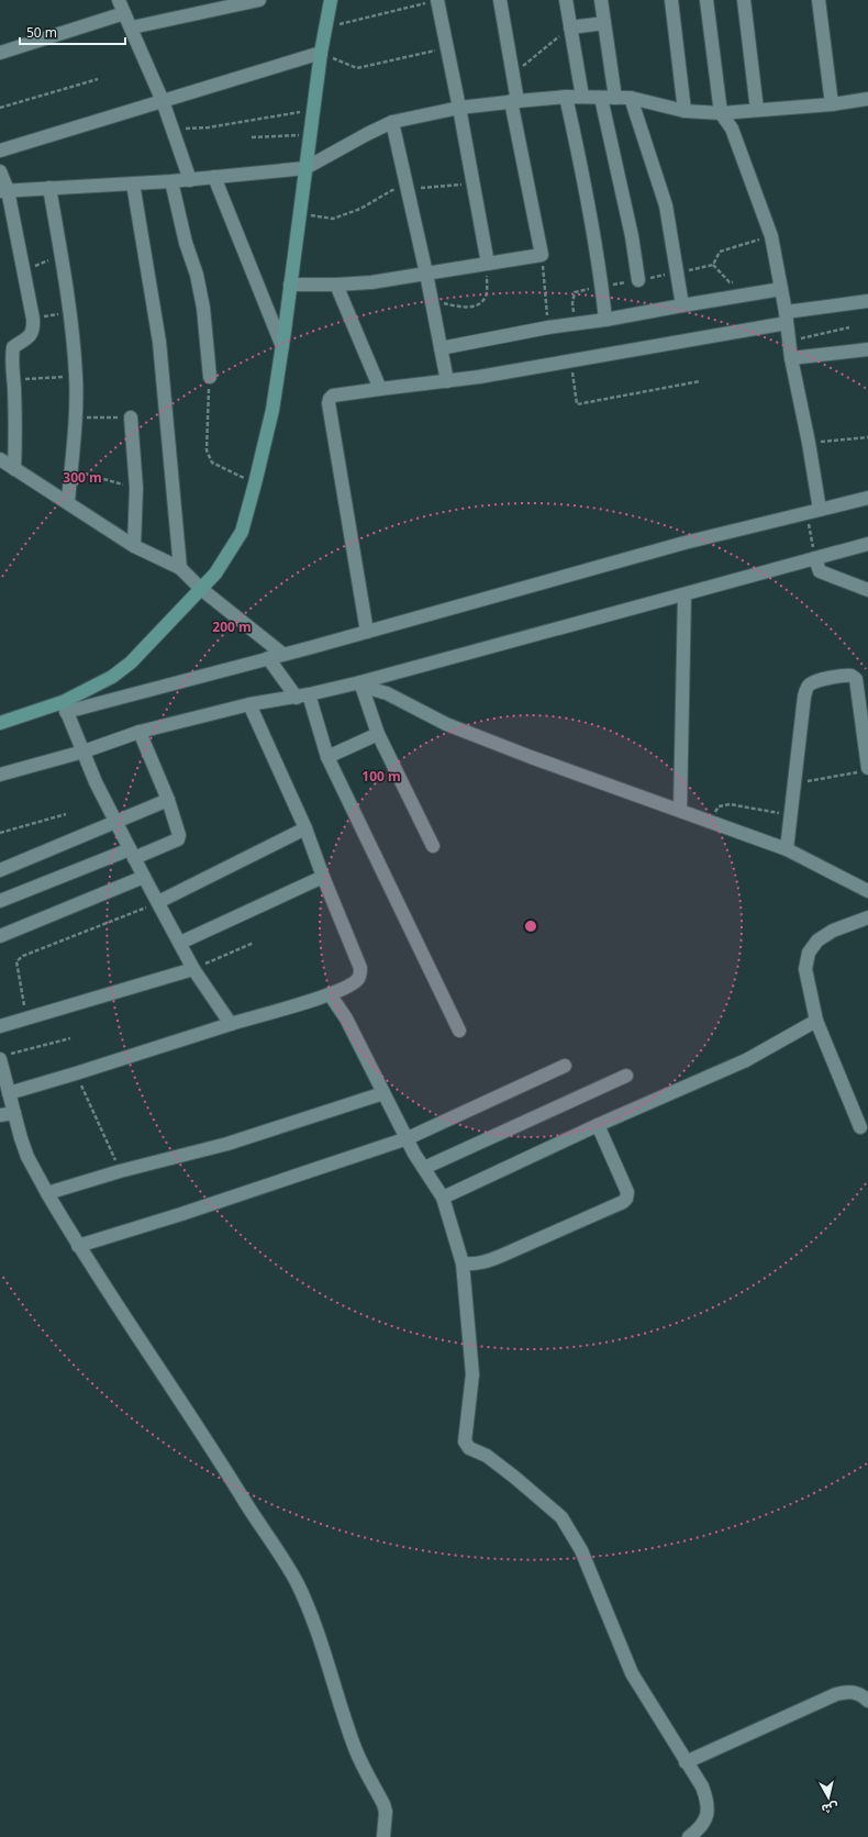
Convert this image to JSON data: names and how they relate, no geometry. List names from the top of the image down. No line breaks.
{"scale_bar":"50 m","north":"bottom","rings":["300 m","200 m","100 m"]}
